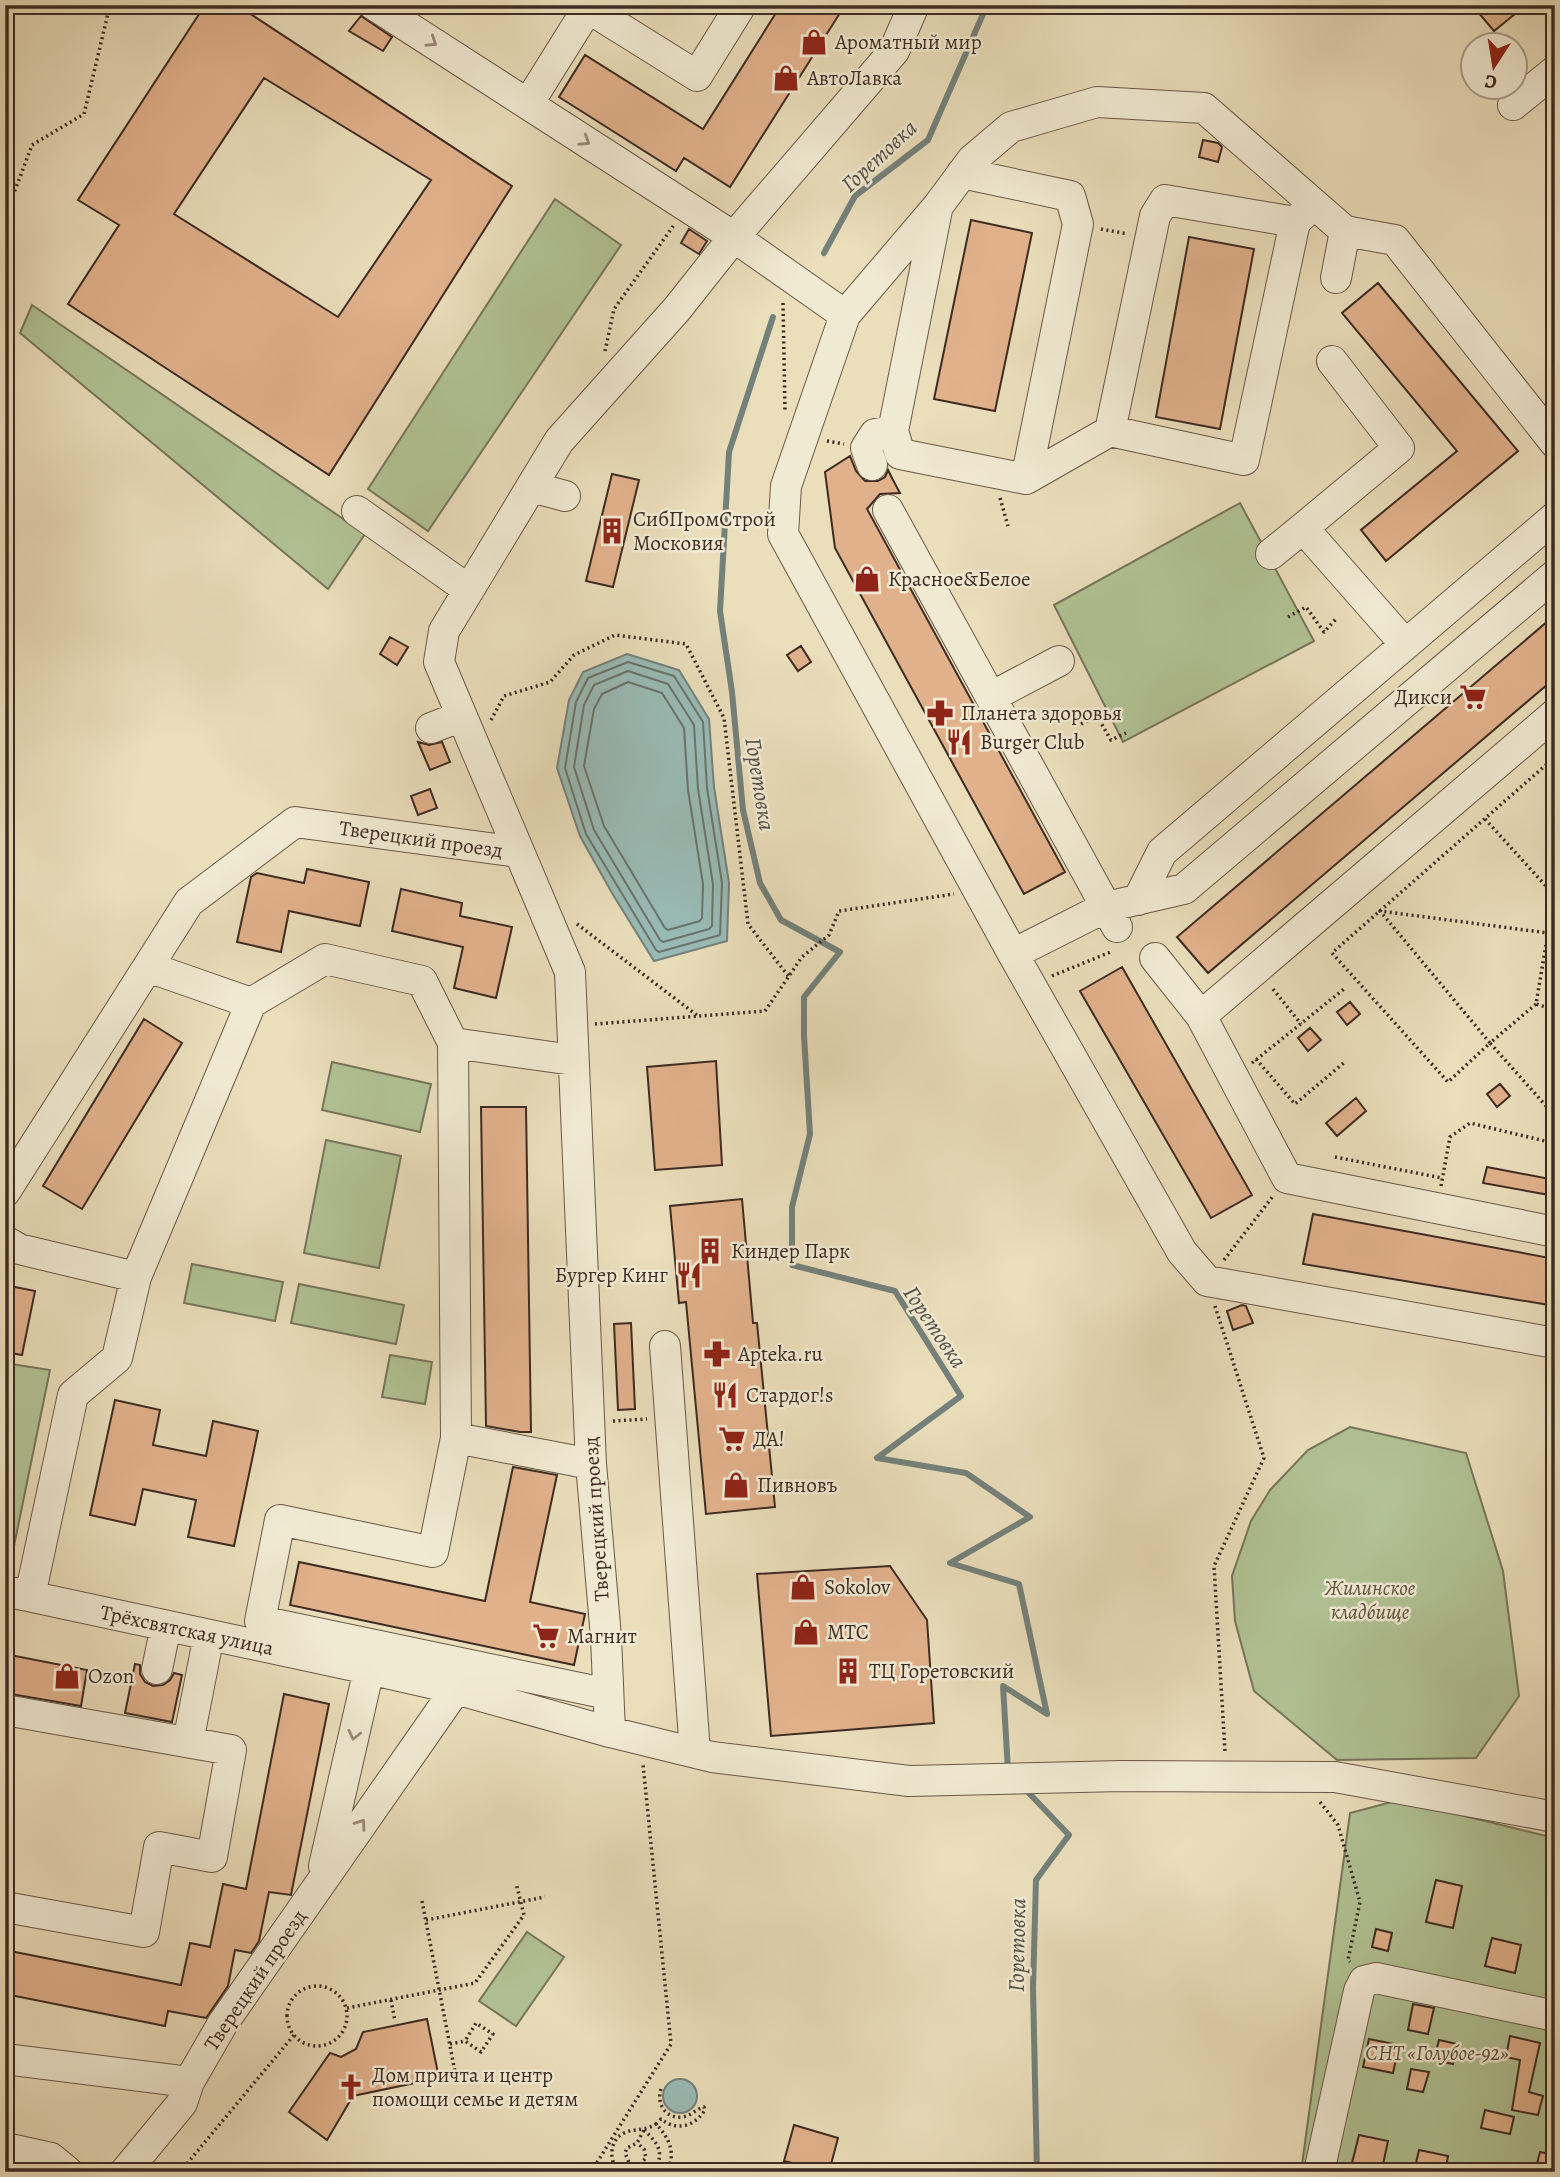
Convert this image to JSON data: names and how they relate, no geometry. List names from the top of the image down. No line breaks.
{"streets":{"lane":["Тверецкий проезд","Трёхсвятская улица"]},"crossings":[["Тверецкий проезд","Трёхсвятская улица"]],"water":["Горетовка"],"parks":["Жилинское кладбище","СНТ «Голубое-92»"],"places":{"shop":["Ароматный мир","АвтоЛавка","Красное&Белое","Пивновъ","Sokolov","МТС","Ozon"],"building":["СибПромСтрой Московия","Киндер Парк","ТЦ Горетовский"],"supermarket":["Дикси","ДА!","Магнит"],"pharmacy":["Планета здоровья","Apteka.ru"],"restaurant":["Burger Club","Бургер Кинг","Стардог!s"],"church":["Дом причта и центр помощи семье и детям"]},"north":"bottom"}
